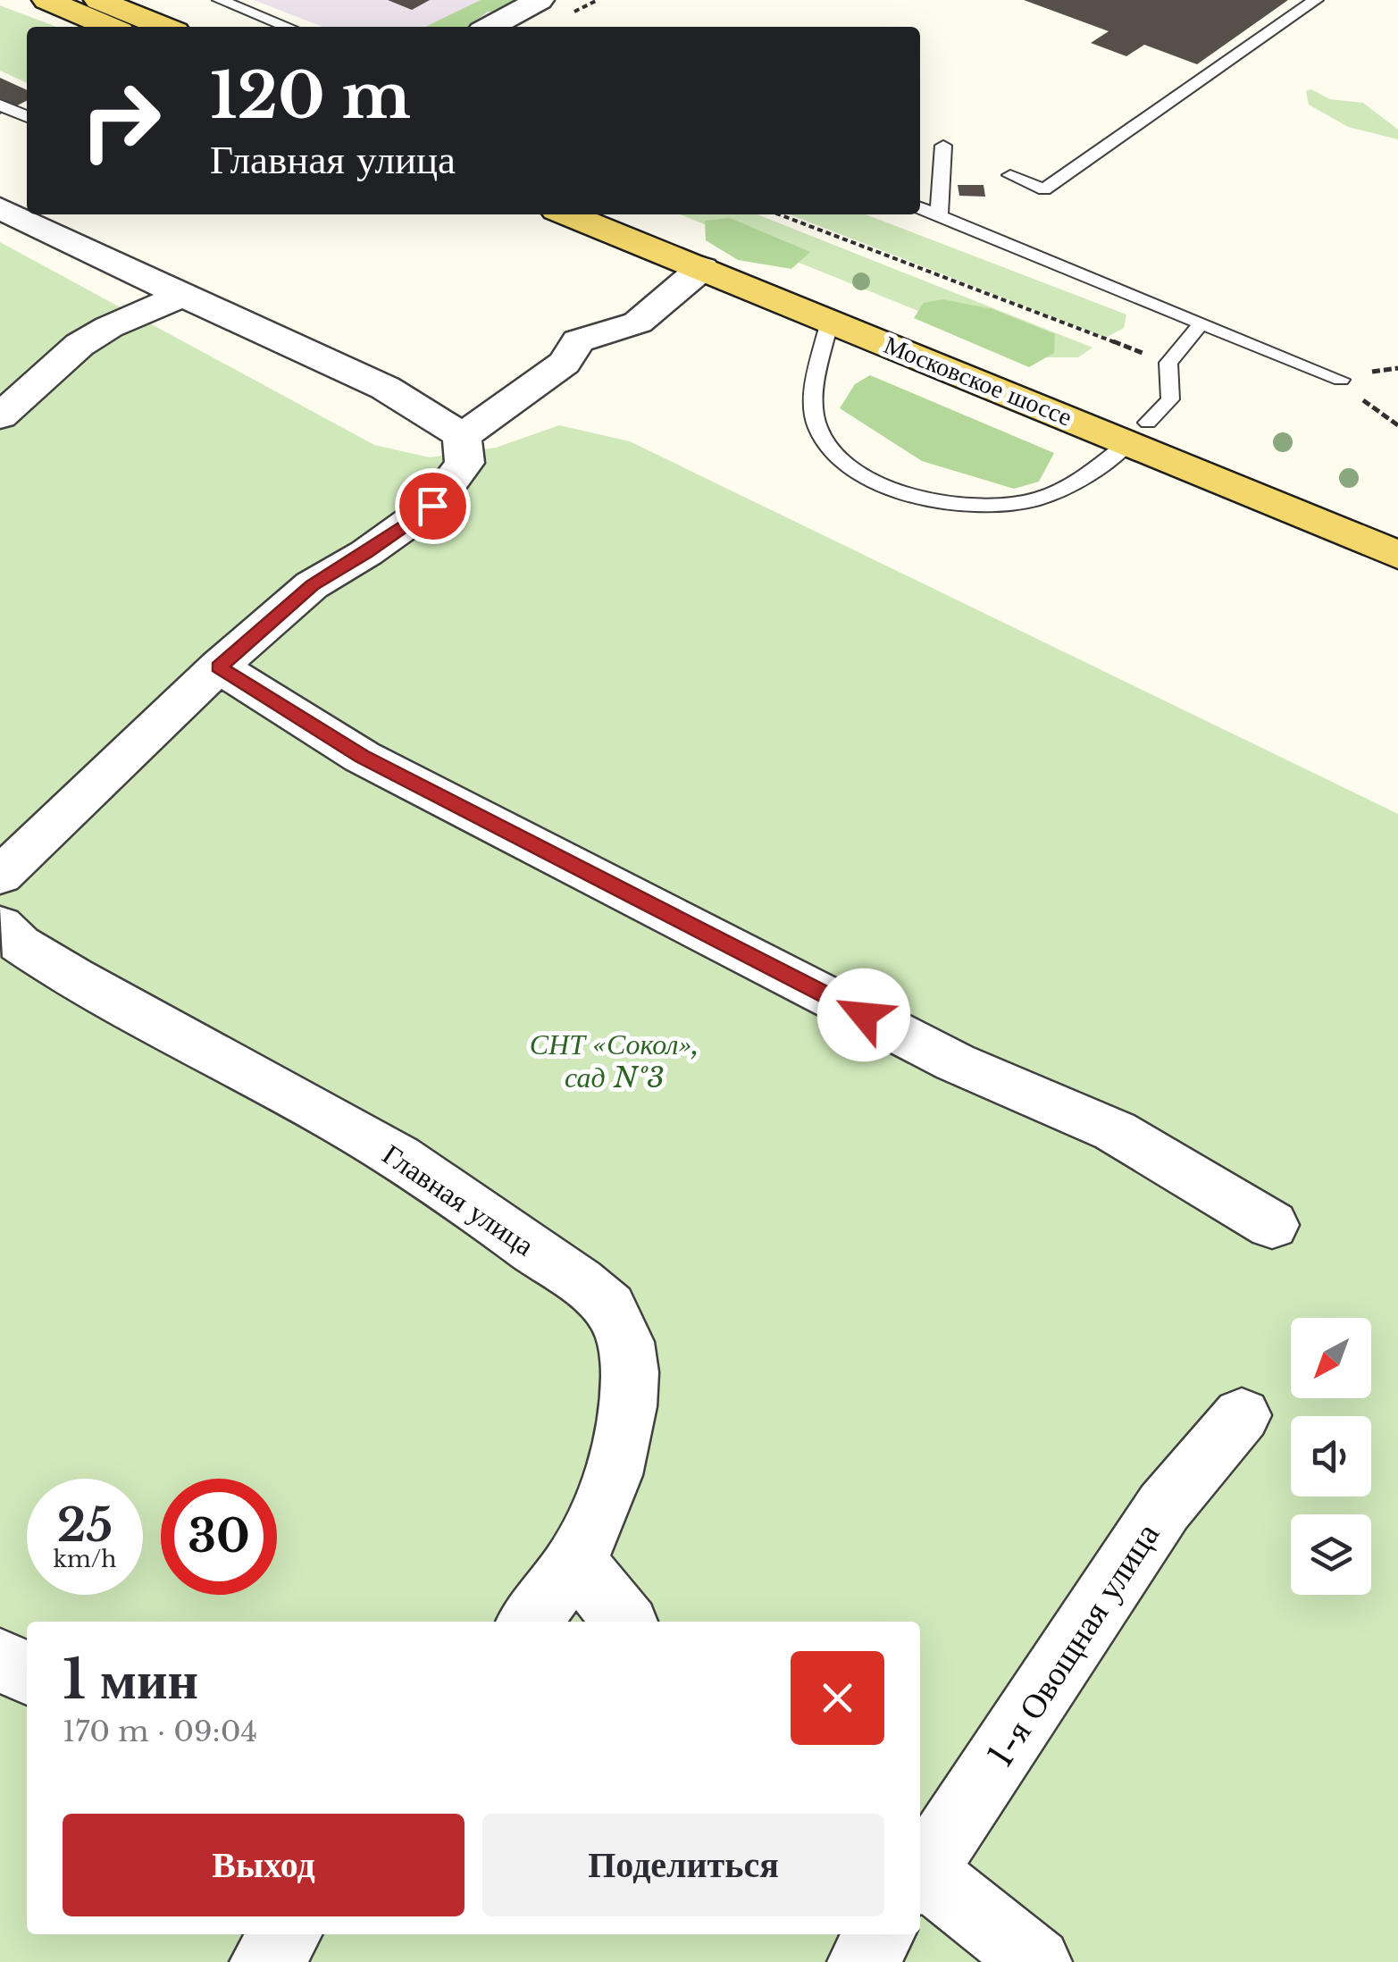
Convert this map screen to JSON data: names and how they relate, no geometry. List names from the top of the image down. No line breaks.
{"streets":{"main road":["Московское шоссе"],"street":["Главная улица","1-я Овощная улица"]},"parks":["СНТ «Сокол», сад №3"],"north":"bottom left","page":{"turn":["120 m","Главная улица"],"speed":"25 km/h","limit":"30","heading":["1 мин","170 m · 09:04"],"buttons":["Выход","Поделиться"]}}
